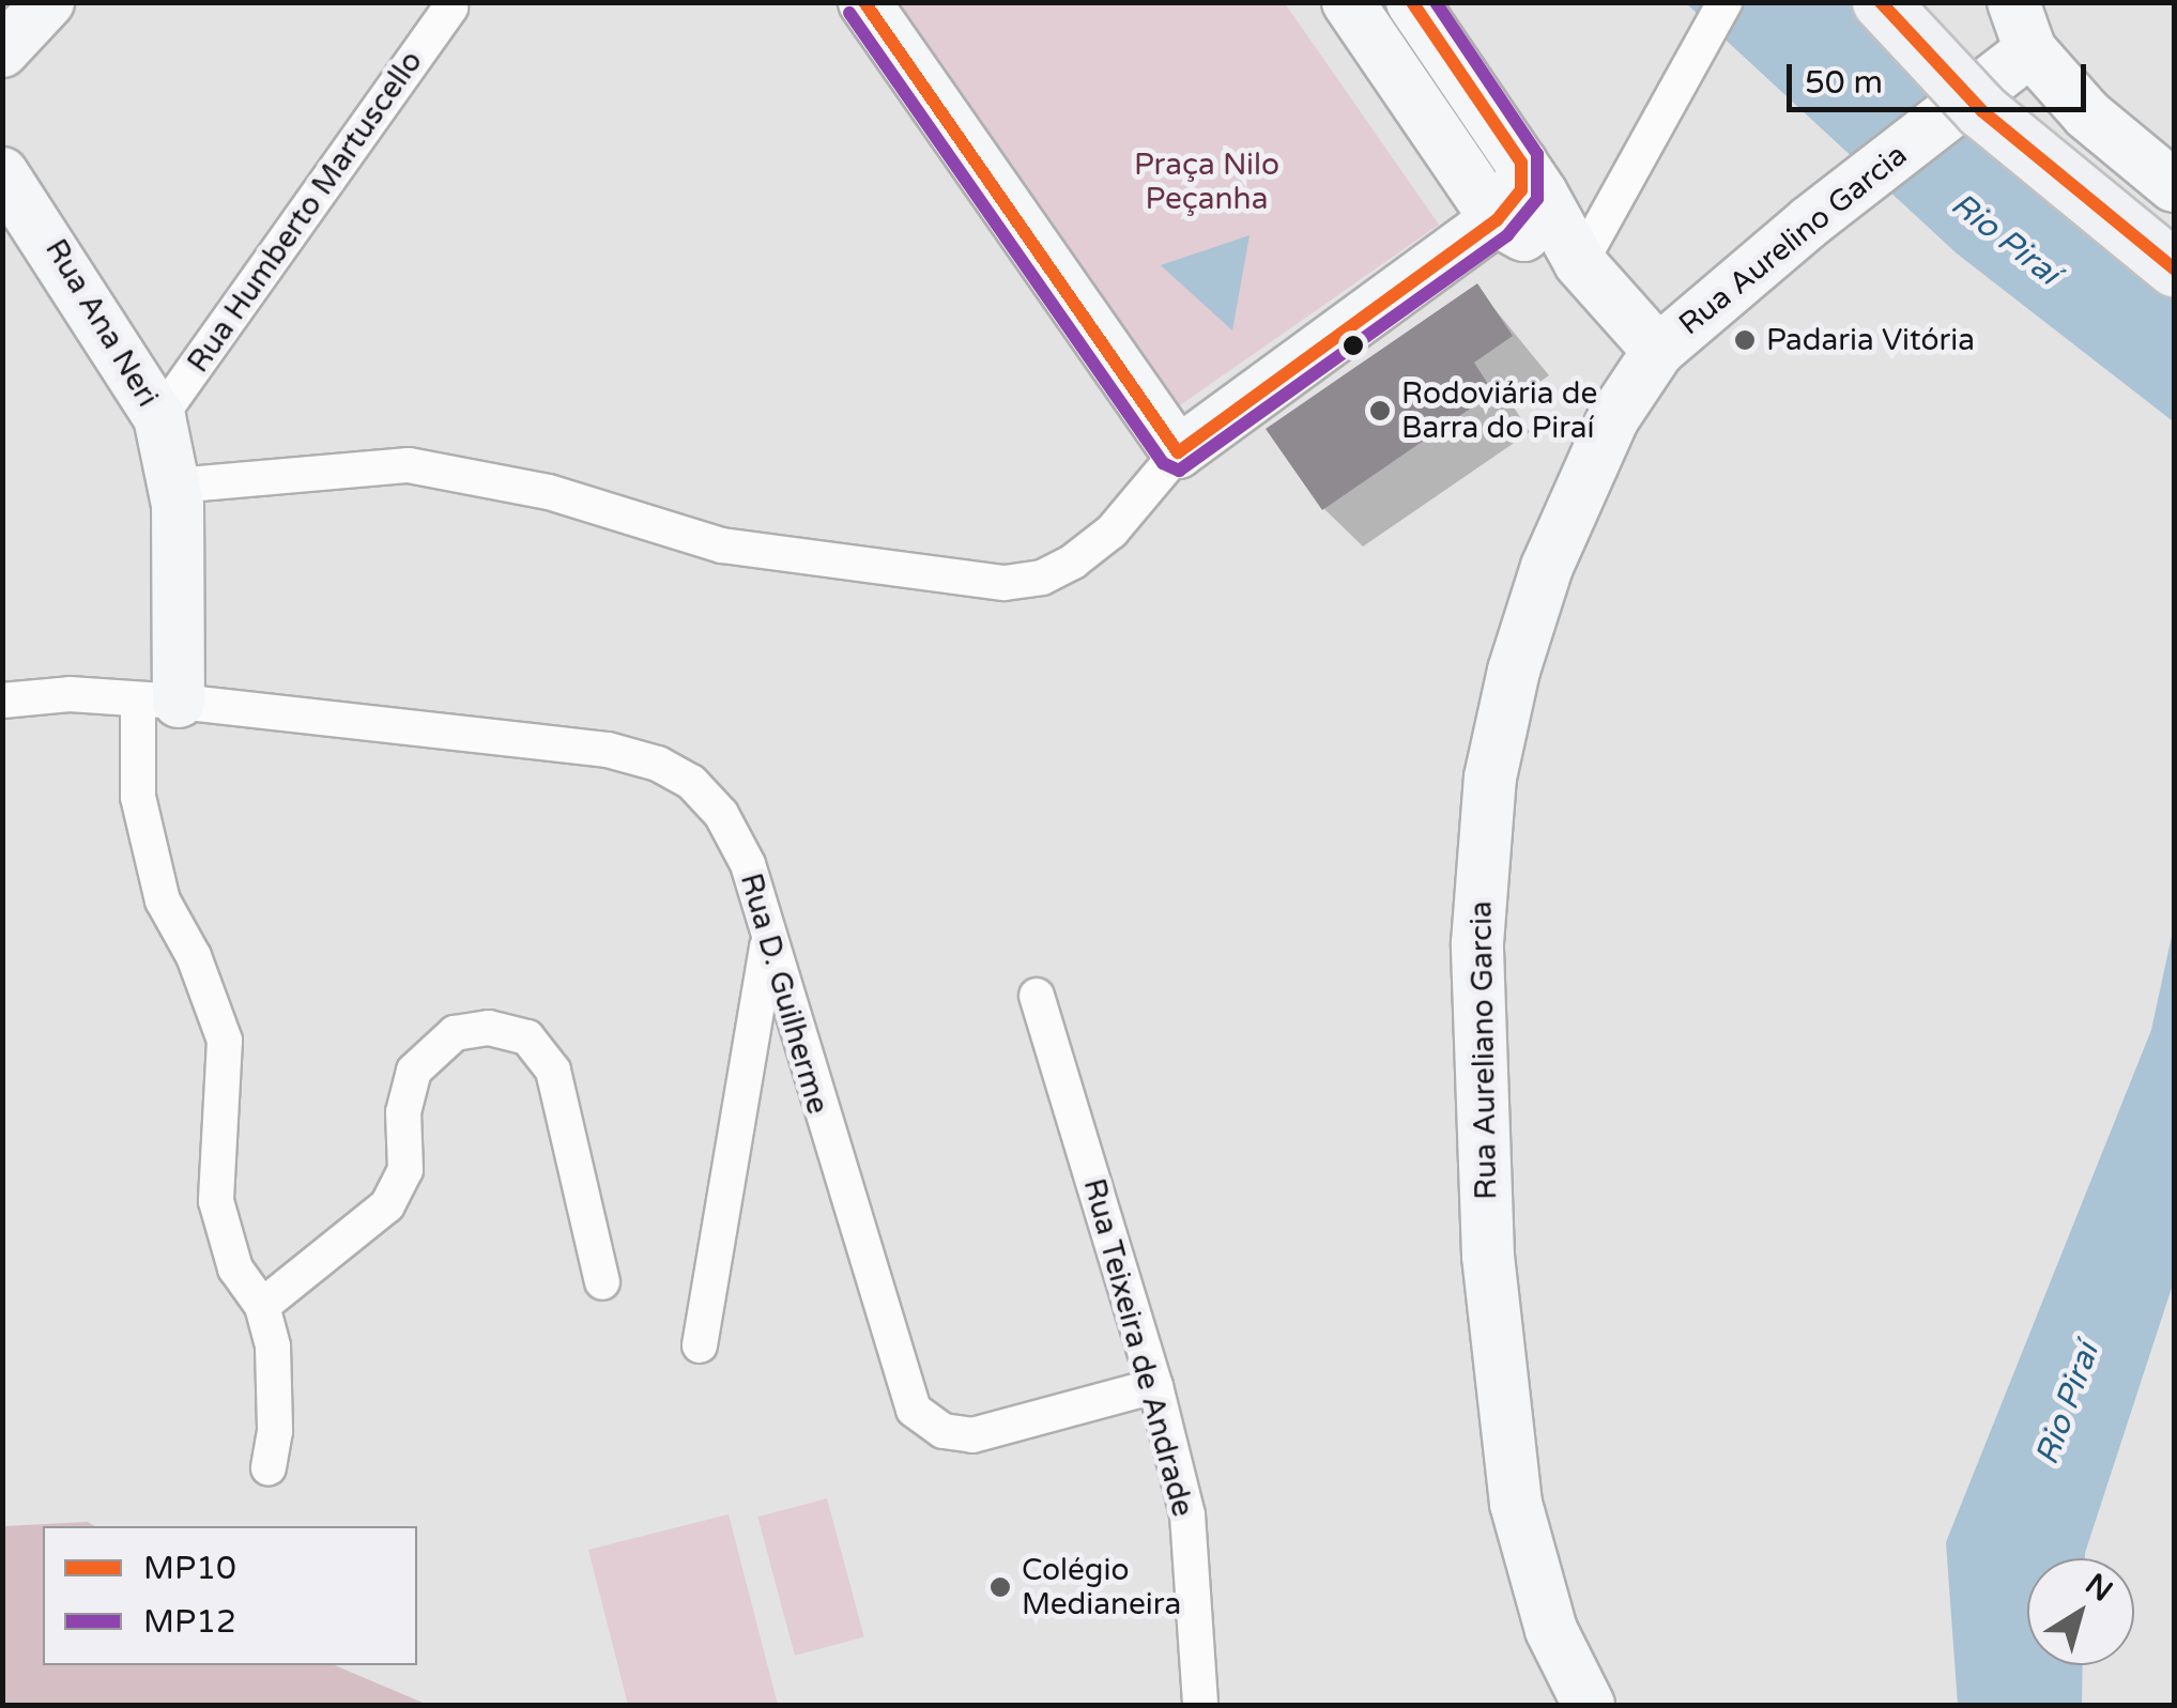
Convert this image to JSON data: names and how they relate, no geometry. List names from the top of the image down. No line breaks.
{"streets":{"street":["Rua Humberto Martuscello","Rua Aurelino Garcia","Rua Ana Neri","Rua D. Guilherme","Rua Aureliano Garcia","Rua Teixeira de Andrade"]},"crossings":[["Rua Humberto Martuscello","Rua Ana Neri"],["Rua Aurelino Garcia","Rua Aureliano Garcia"],["Rua Ana Neri","Rua D. Guilherme"],["Rua D. Guilherme","Rua Teixeira de Andrade"]],"water":["Rio Piraí"],"parks":["Praça Nilo Peçanha"],"places":["Padaria Vitória","Rodoviária de Barra do Piraí","Colégio Medianeira"],"lines":["transit line MP10","transit line MP12"],"legend":["MP10","MP12"],"scale_bar":"50 m","north":"top right"}
